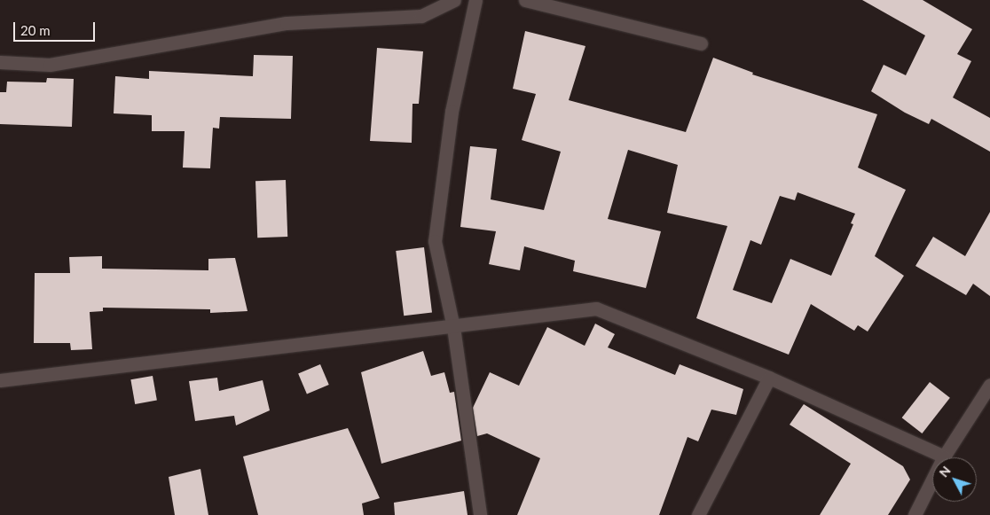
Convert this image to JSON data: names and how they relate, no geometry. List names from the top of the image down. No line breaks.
{"scale_bar":"20 m","north":"top left"}
